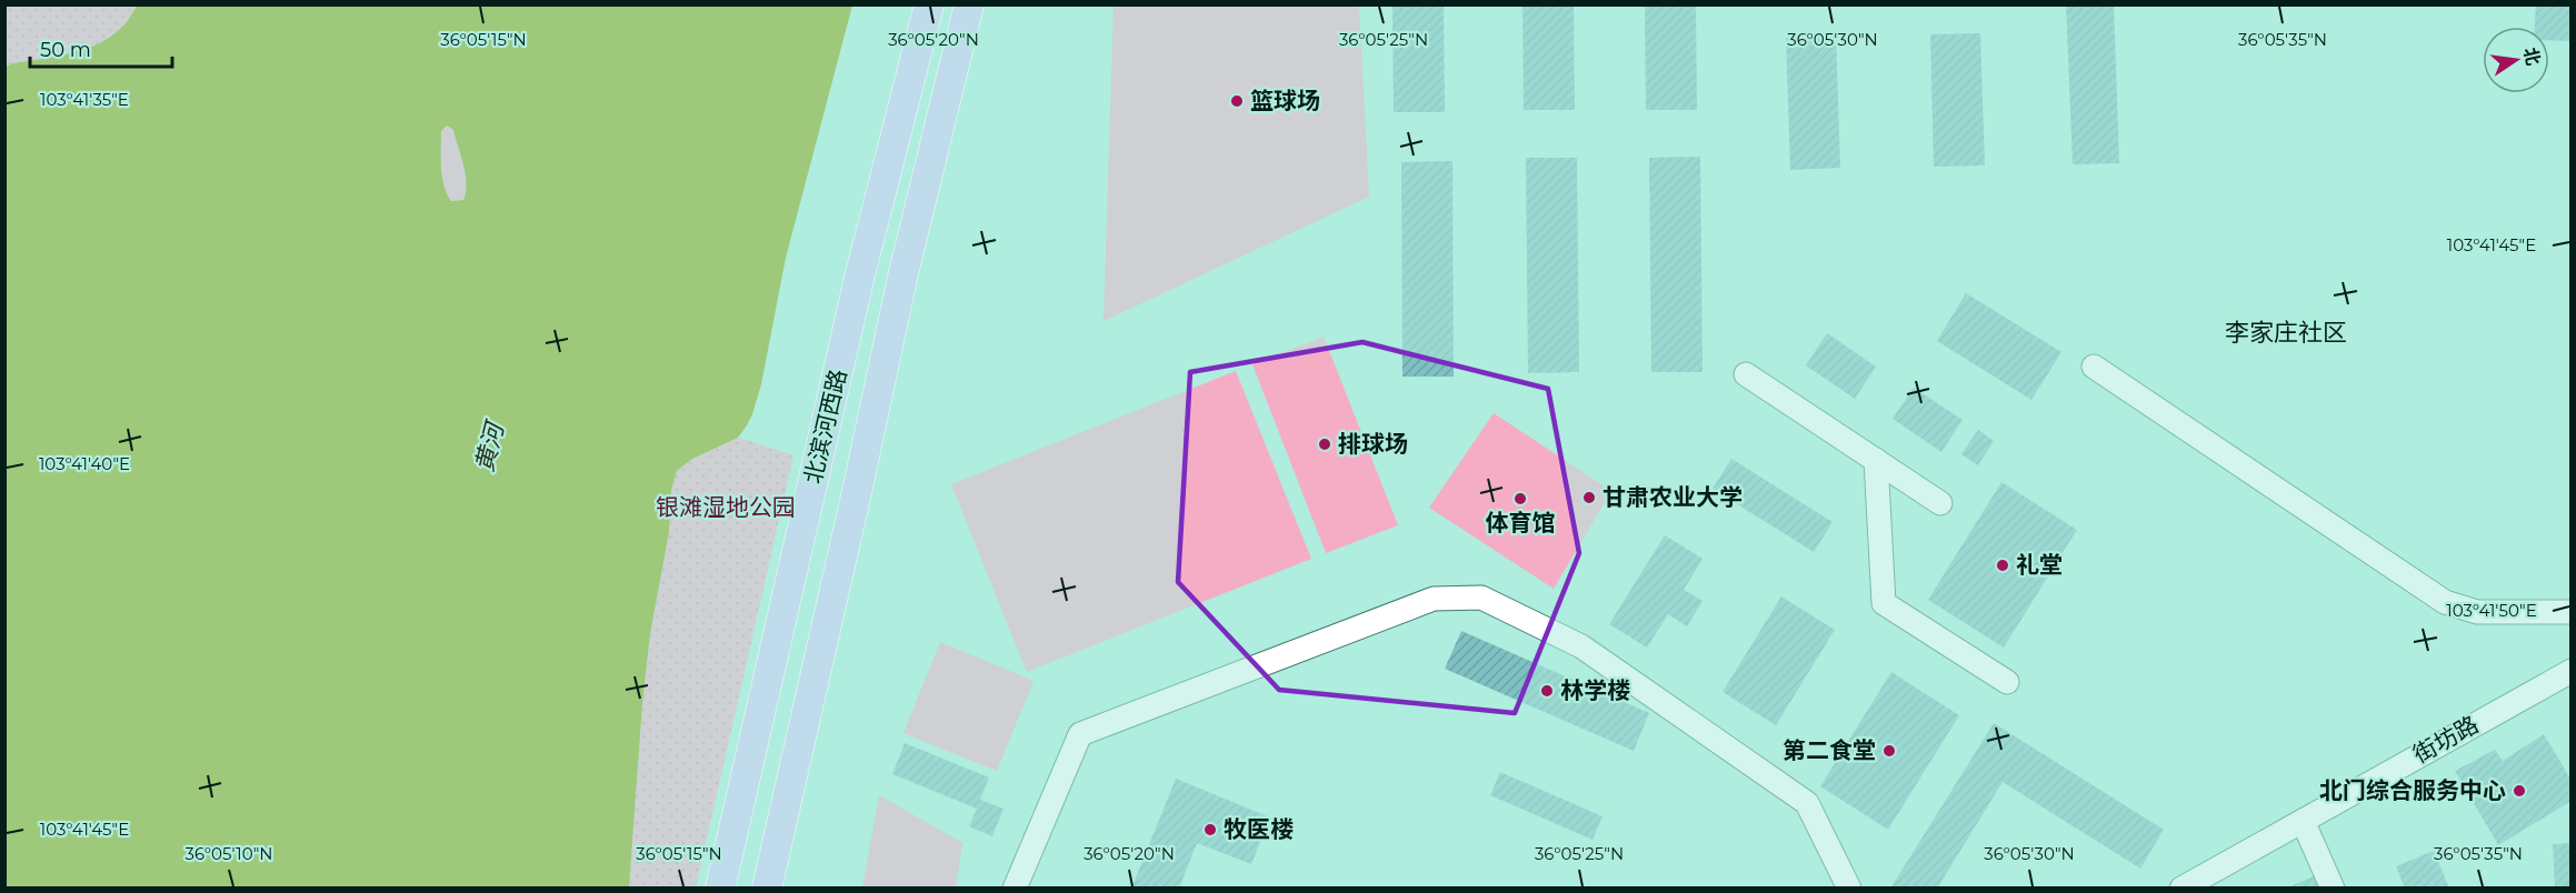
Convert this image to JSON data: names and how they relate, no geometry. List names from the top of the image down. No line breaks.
{"streets":{"main road":["北滨河西路"],"street":["街坊路"]},"districts":["李家庄社区"],"water":["黄河"],"parks":["银滩湿地公园"],"places":["篮球场","排球场","甘肃农业大学","体育馆","礼堂","林学楼","第二食堂","北门综合服务中心","牧医楼"],"scale_bar":"50 m","north":"right","coordinates":["36°05'15\"N","36°05'25\"N","36°05'30\"N","36°05'35\"N","36°05'20\"N","103°41'35\"E","103°41'45\"E","103°41'40\"E","103°41'50\"E","36°05'10\"N"]}
